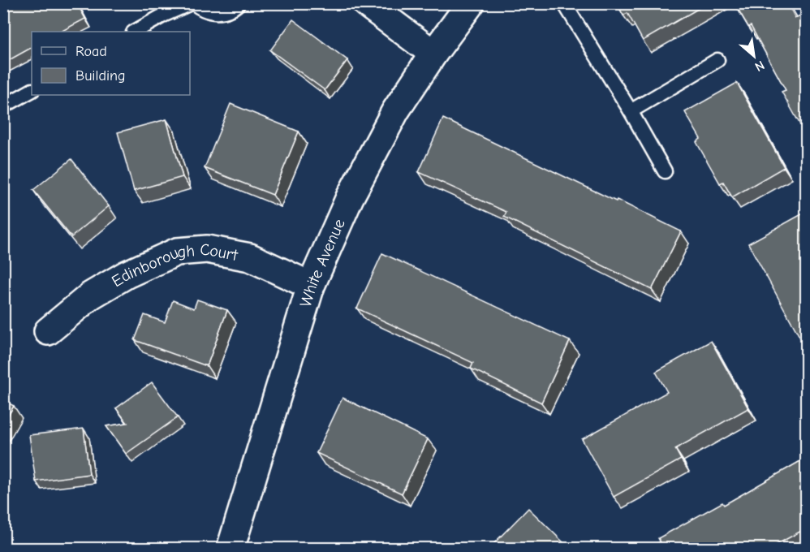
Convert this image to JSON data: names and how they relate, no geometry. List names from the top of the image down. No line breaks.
{"streets":{"street":["White Avenue","Edinborough Court"]},"crossings":[["White Avenue","Edinborough Court"]],"legend":["Road","Building"],"north":"bottom right"}
